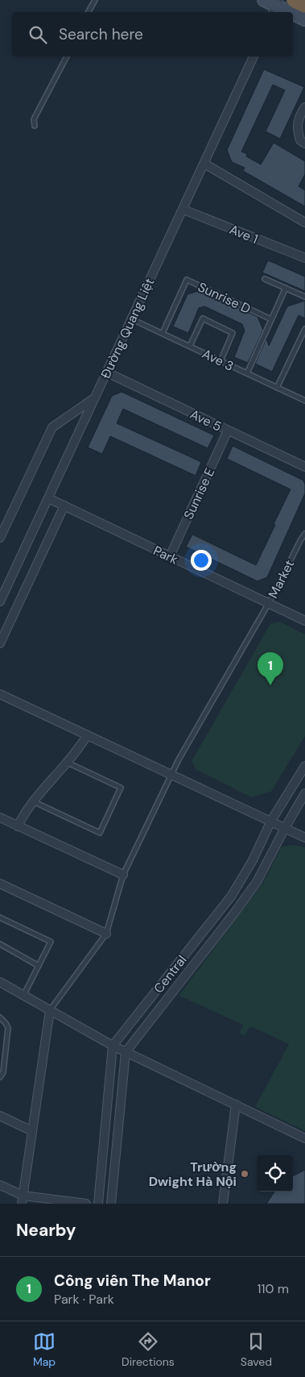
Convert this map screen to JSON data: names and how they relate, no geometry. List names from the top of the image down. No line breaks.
{"streets":{"street":["Ave 1","Đường Quang Liệt","Ave 5","Sunrise E","Park","Central"],"lane":["Sunrise D","Ave 3","Market"]},"crossings":[["Ave 1","Đường Quang Liệt"],["Sunrise D","Ave 3"],["Đường Quang Liệt","Ave 3"],["Đường Quang Liệt","Ave 5"],["Đường Quang Liệt","Park"],["Ave 5","Sunrise E"],["Sunrise E","Park"],["Park","Market"]],"places":["Trường Dwight Hà Nội"],"page":{"search":"Search here","pins":"1","heading":"Nearby","list":[{"mark":"1","name":"Công viên The Manor","note":"Park · Park","value":"110 m"}],"nav":["Map","Directions","Saved"]}}
